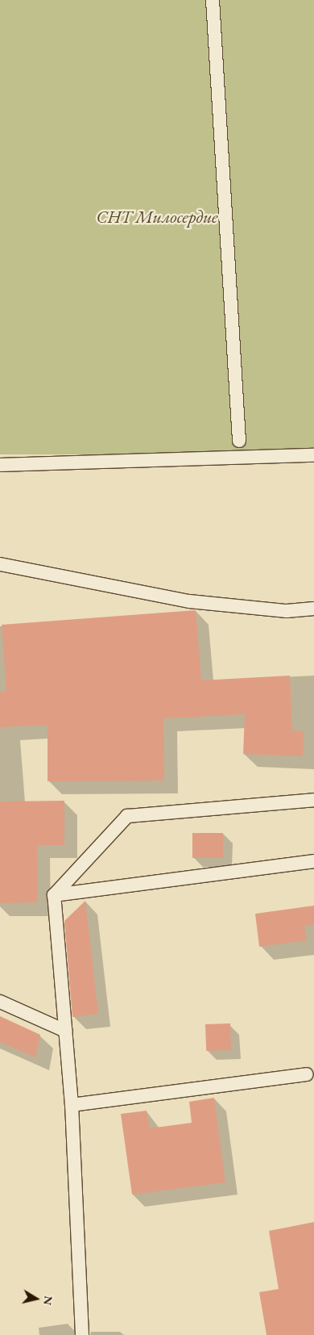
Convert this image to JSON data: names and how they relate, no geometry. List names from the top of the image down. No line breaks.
{"parks":["СНТ Милосердие"],"north":"right"}
